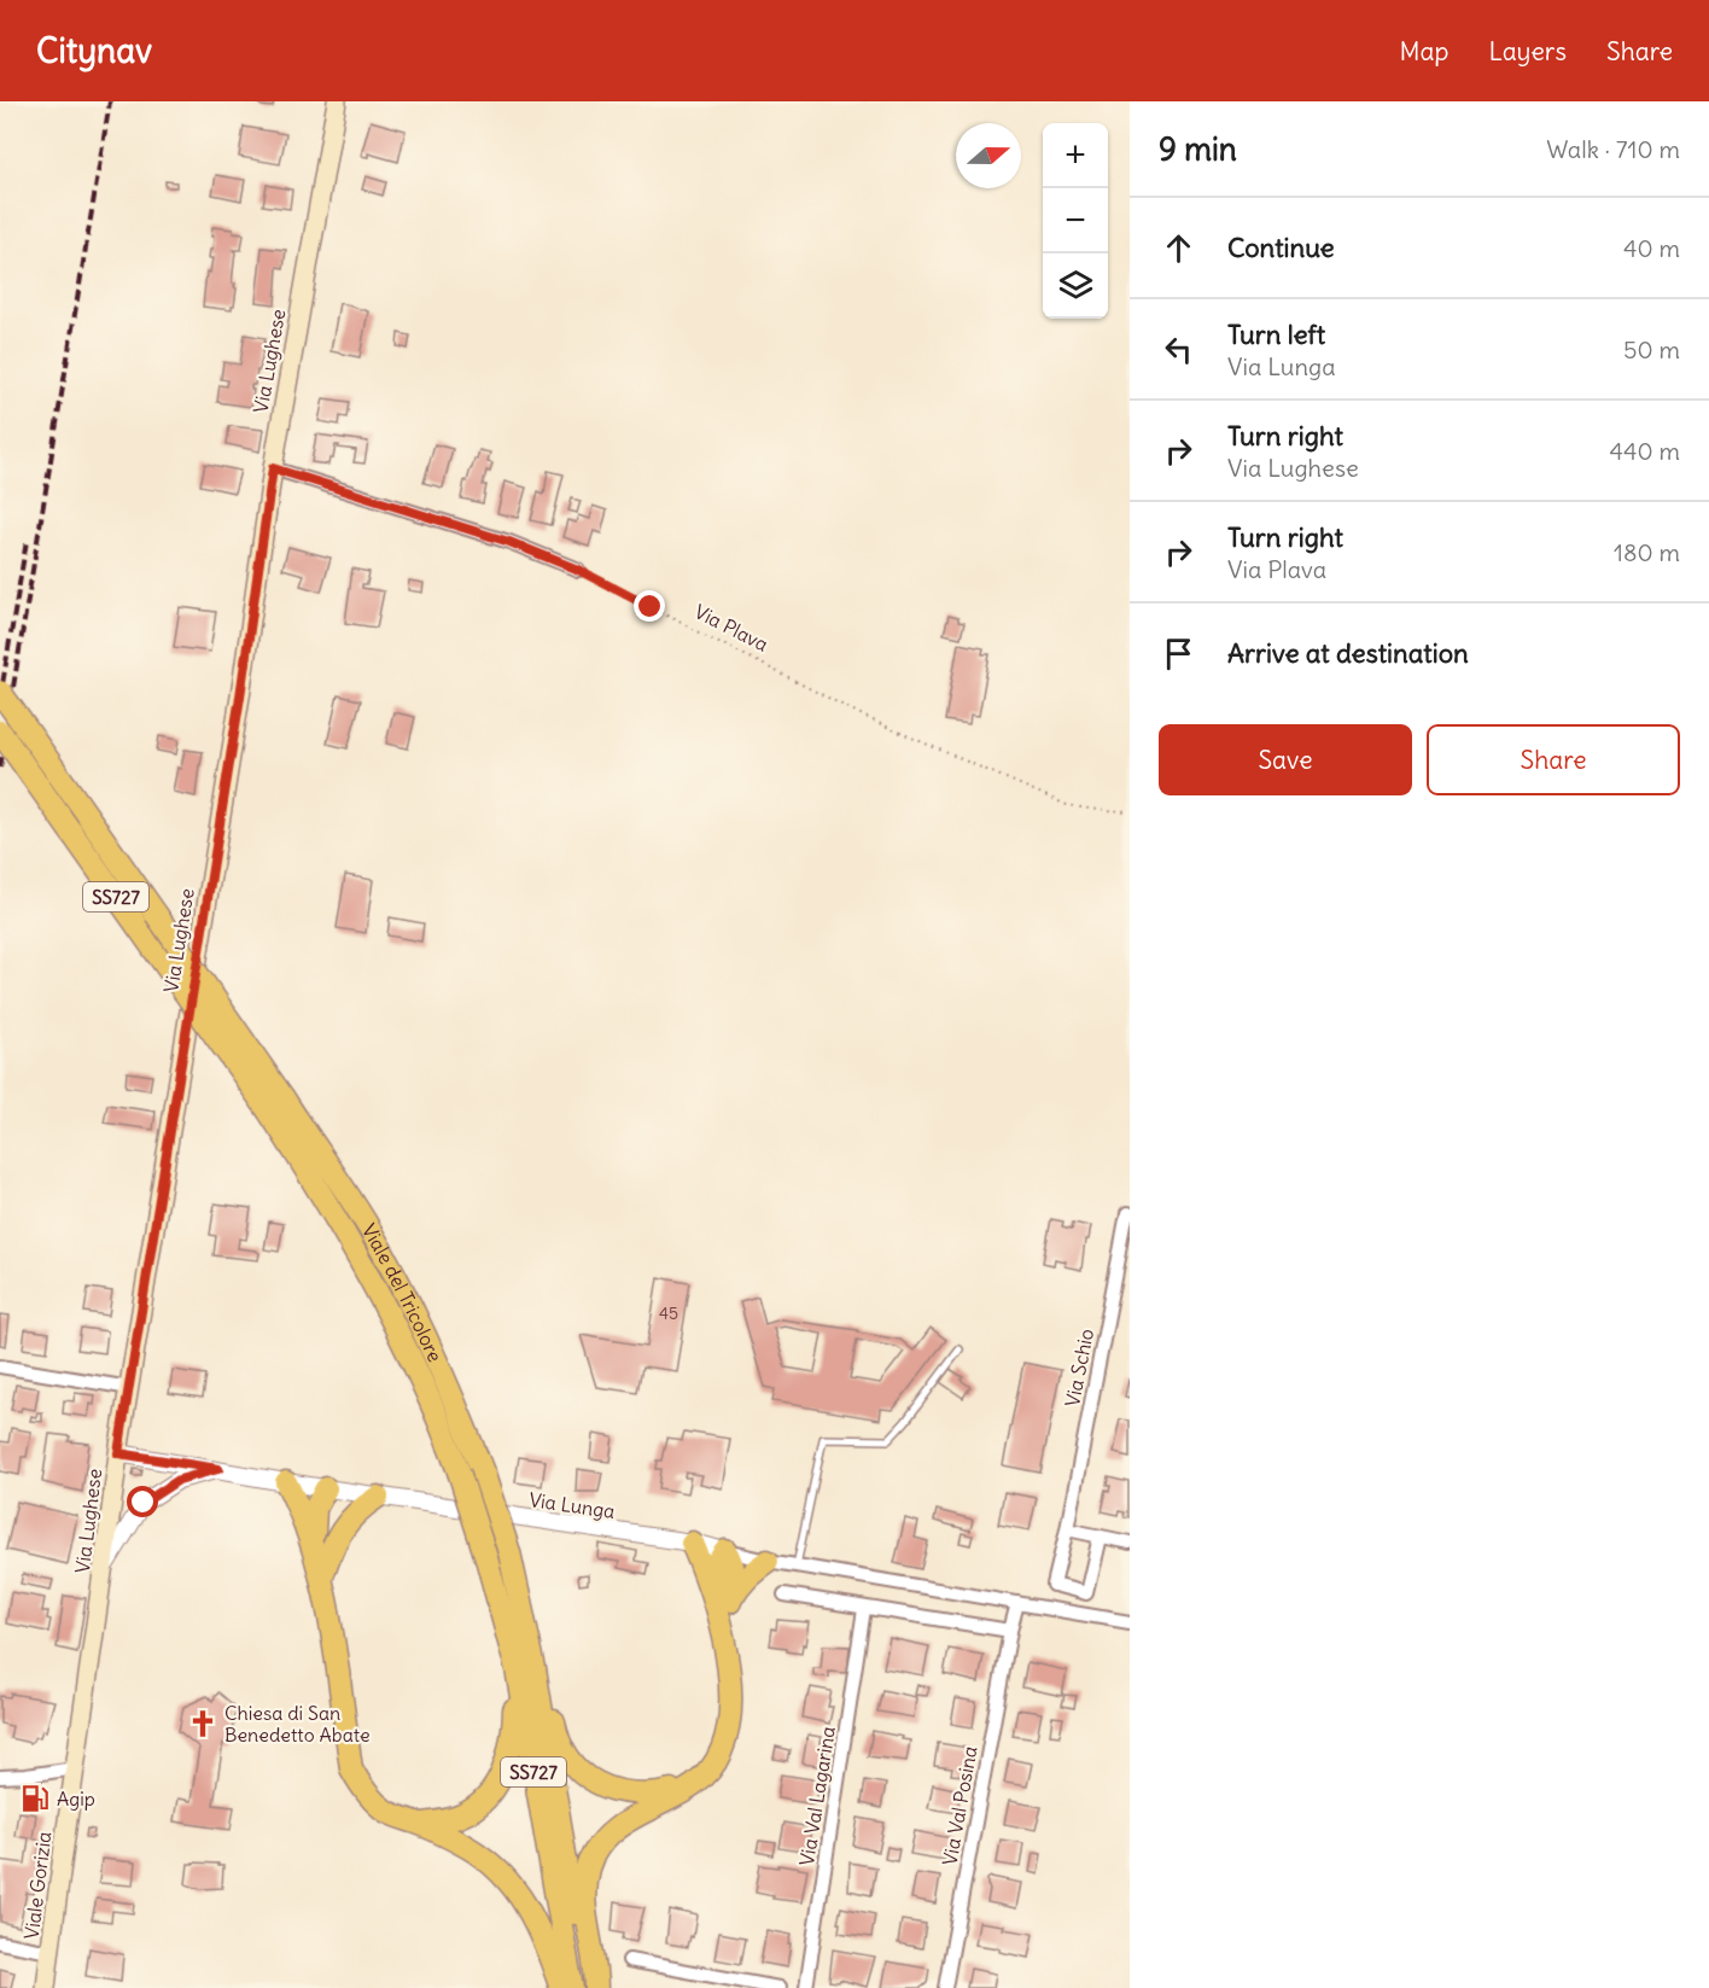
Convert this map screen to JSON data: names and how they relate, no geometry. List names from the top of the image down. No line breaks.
{"streets":{"highway":["SS727","Viale del Tricolore"],"main road":["Via Lughese","Viale Gorizia"],"street":["Via Schio","Via Lunga","Via Val Lagarina","Via Val Posina"],"path":["Via Plava"]},"crossings":[["Via Lughese","Via Lunga"],["Via Lughese","Viale Gorizia"]],"places":{"church":["Chiesa di San Benedetto Abate"],"fuel station":["Agip"]},"house_numbers":["45"],"north":"right","page":{"header":"Citynav","nav":["Map","Layers","Share"],"heading":["9 min","Walk · 710 m"],"map_buttons":["+","−"],"list":[["Continue","40 m"],["Turn left","Via Lunga","50 m"],["Turn right","Via Lughese","440 m"],["Turn right","Via Plava","180 m"],"Arrive at destination"],"buttons":["Save","Share"]}}
